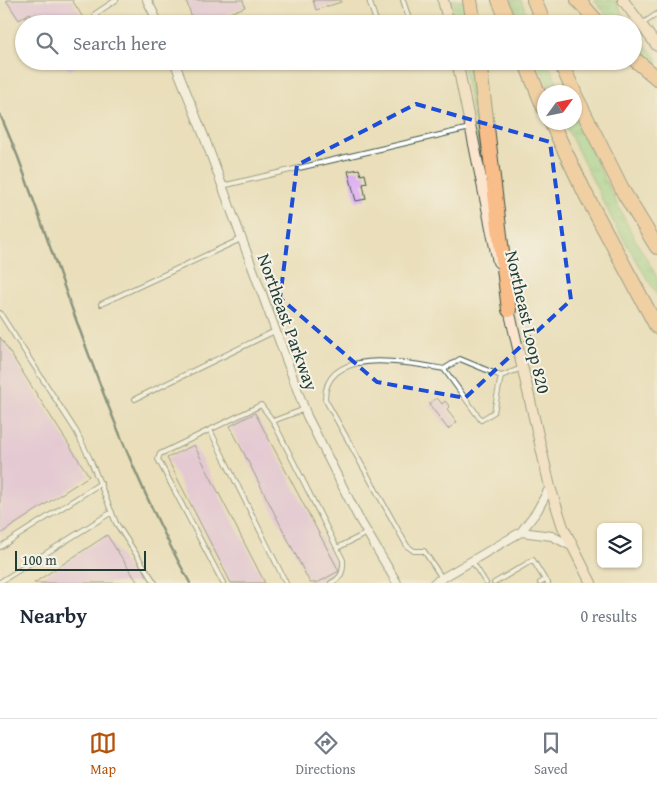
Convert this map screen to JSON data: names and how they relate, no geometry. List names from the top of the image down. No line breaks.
{"streets":{"main road":["Northeast Loop 820"],"street":["Northeast Parkway"]},"scale_bar":"100 m","north":"top right","page":{"search":"Search here","scale":"100 m","heading":["Nearby","0 results"],"nav":["Map","Directions","Saved"]}}
